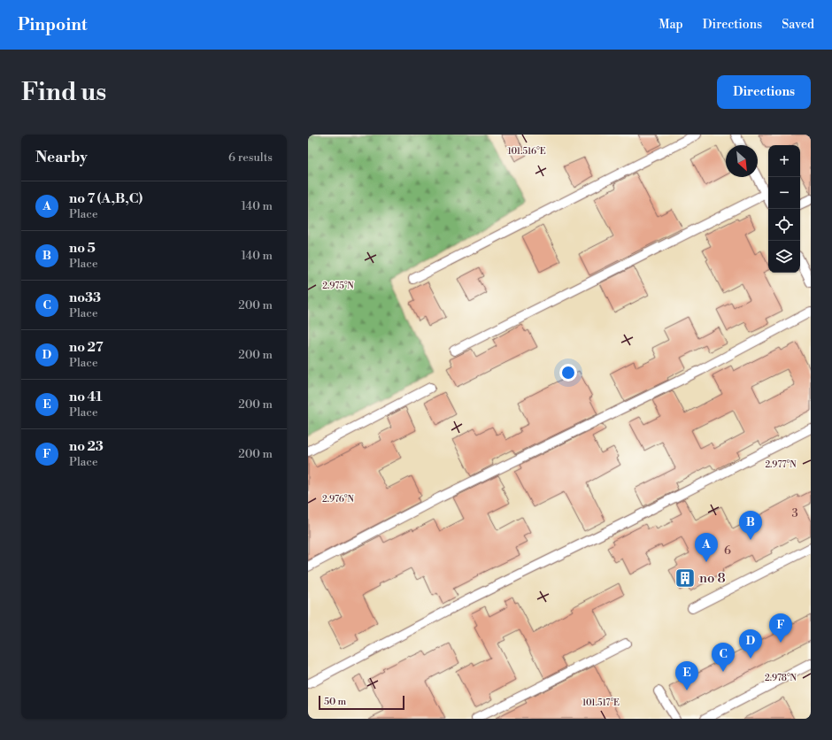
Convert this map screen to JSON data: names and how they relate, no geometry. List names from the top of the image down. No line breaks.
{"places":{"building":["no 8"]},"house_numbers":["3","6"],"scale_bar":"50 m","north":"bottom right","page":{"header":"Pinpoint","nav":["Map","Directions","Saved"],"buttons":"Directions","title":"Find us","heading":["Nearby","6 results"],"map_buttons":["+","−"],"list":[{"mark":"A","name":"no 7 (A,B,C)","note":"Place","value":"140 m"},{"mark":"B","name":"no 5","note":"Place","value":"140 m"},{"mark":"C","name":"no33","note":"Place","value":"200 m"},{"mark":"D","name":"no 27","note":"Place","value":"200 m"},{"mark":"E","name":"no 41","note":"Place","value":"200 m"},{"mark":"F","name":"no 23","note":"Place","value":"200 m"}],"pins":["B","A","F","D","C","E"],"scale":"50 m"},"coordinates":["101.516°E","2.975°N","2.977°N","2.976°N","2.978°N","101.517°E"]}
